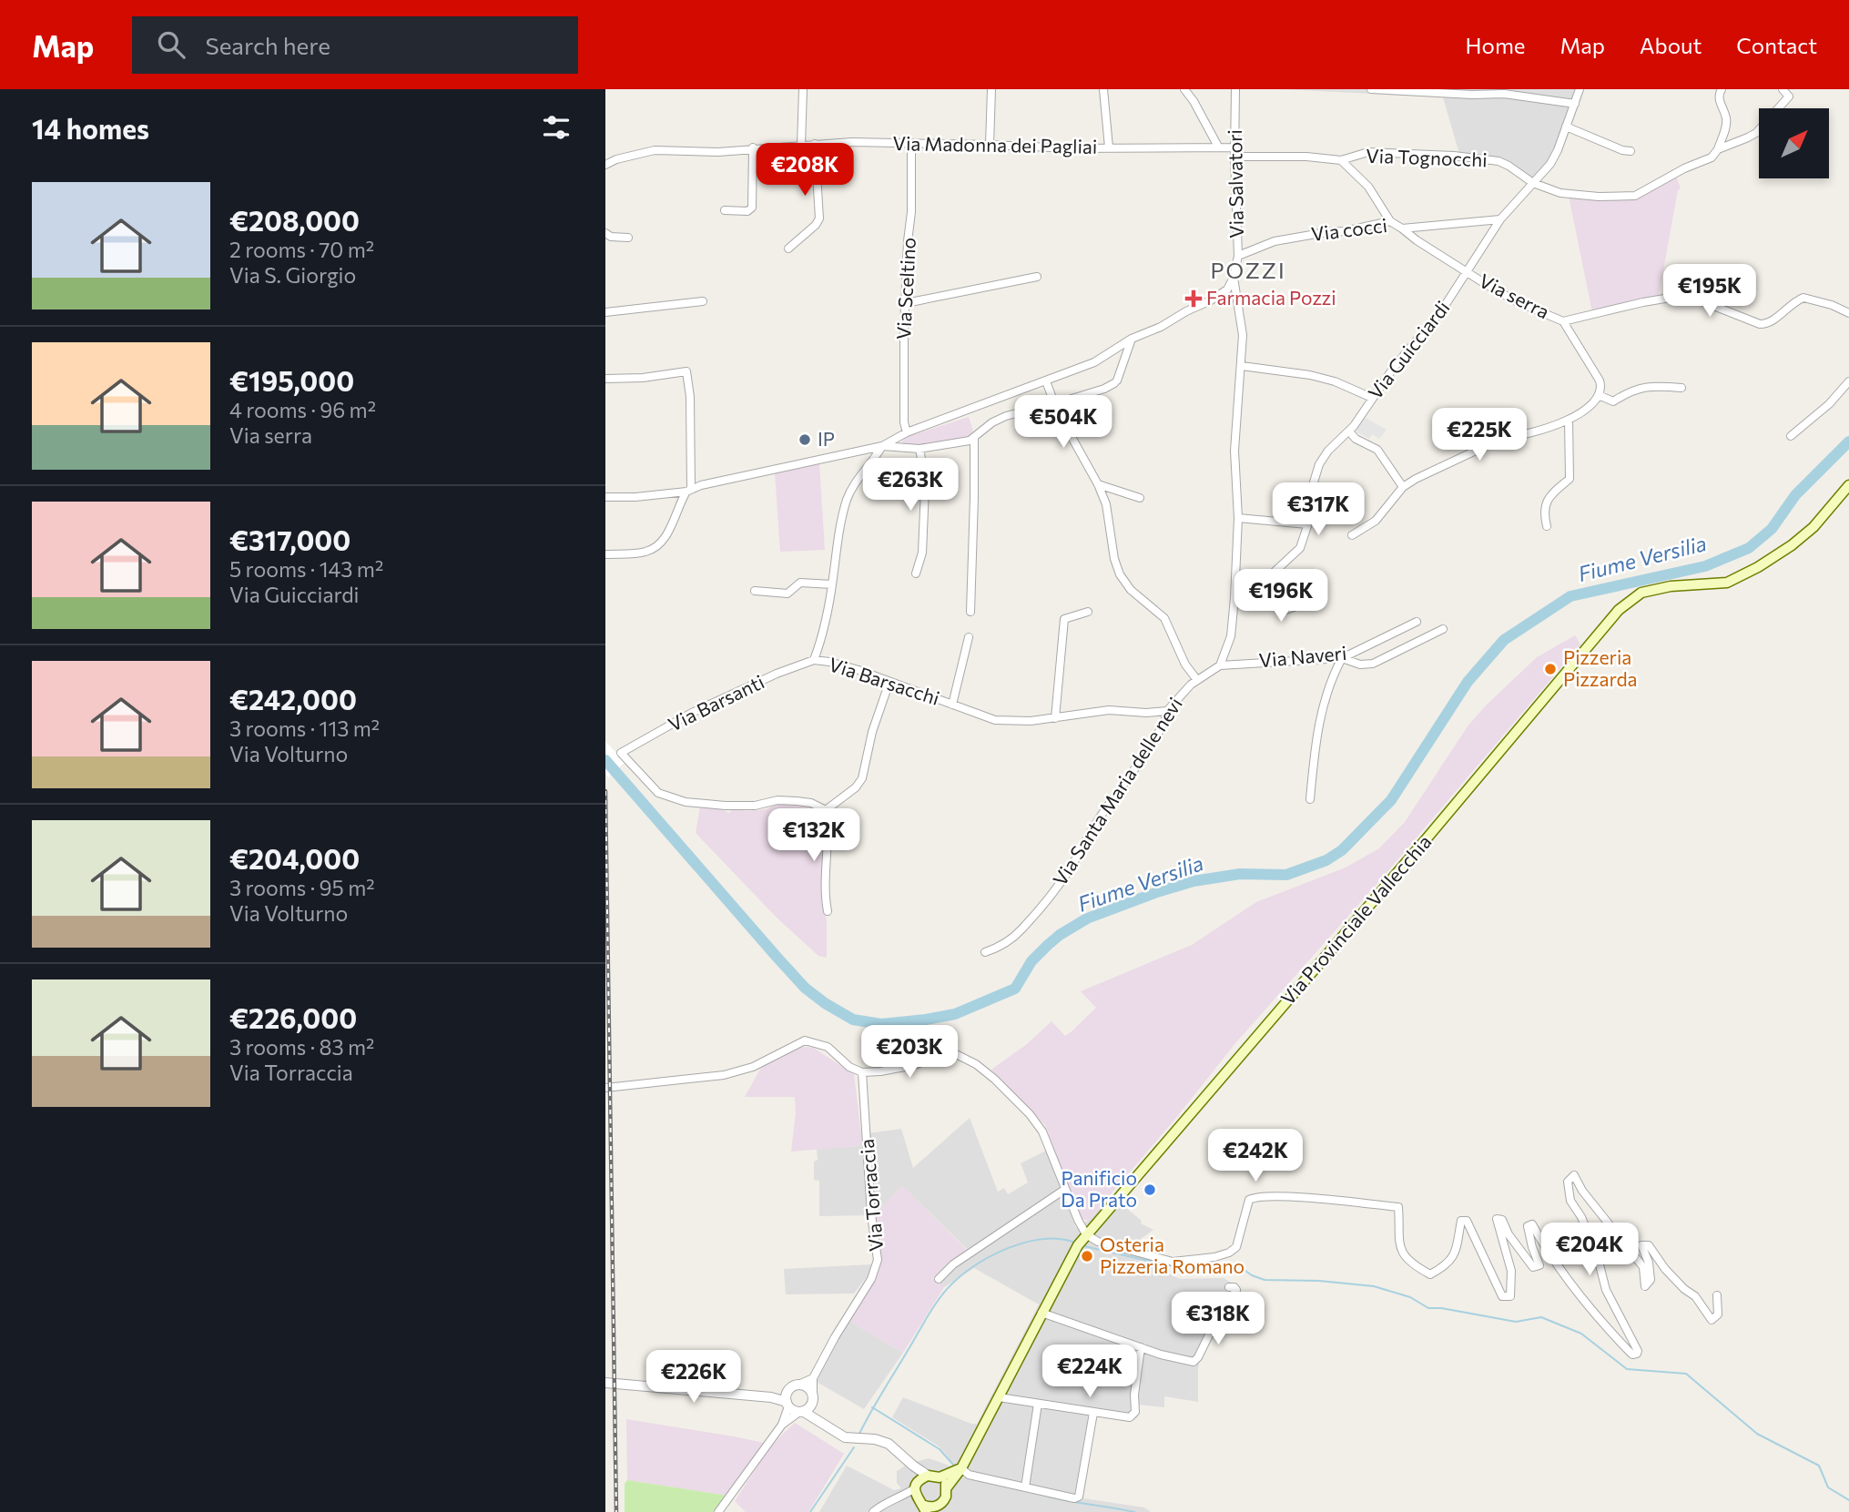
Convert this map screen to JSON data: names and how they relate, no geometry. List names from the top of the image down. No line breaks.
{"streets":{"main road":["Via Provinciale Vallecchia"],"street":["Via Madonna dei Pagliai","Via Tognocchi","Via Salvatori","Via cocci","Via Sceltino","Via serra","Via Guicciardi","Via Naveri","Via Barsacchi","Via Barsanti","Via Santa Maria delle nevi","Via Torraccia"]},"crossings":[["Via Madonna dei Pagliai","Via Salvatori"],["Via Madonna dei Pagliai","Via Sceltino"],["Via Tognocchi","Via Salvatori"],["Via Tognocchi","Via cocci"],["Via Tognocchi","Via Guicciardi"],["Via Salvatori","Via cocci"],["Via cocci","Via serra"],["Via cocci","Via Guicciardi"],["Via serra","Via Guicciardi"],["Via Naveri","Via Santa Maria delle nevi"],["Via Barsacchi","Via Barsanti"],["Via Barsacchi","Via Santa Maria delle nevi"]],"districts":["POZZI"],"water":["Fiume Versilia"],"places":{"health":["Farmacia Pozzi"],"other":["IP","Pizzeria Pizzarda","Panificio Da Prato","Osteria Pizzeria Romano"]},"north":"top right","page":{"header":"Map","search":"Search here","nav":["Home","Map","About","Contact"],"heading":"14 homes","price":["€208K","€195K","€504K","€225K","€263K","€317K","€196K","€132K","€203K","€242K","€204K","€318K","€224K","€226K"],"list":[{"name":"€208,000","note":"2 rooms · 70 m² · Via S. Giorgio"},{"name":"€195,000","note":"4 rooms · 96 m² · Via serra"},{"name":"€317,000","note":"5 rooms · 143 m² · Via Guicciardi"},{"name":"€242,000","note":"3 rooms · 113 m² · Via Volturno"},{"name":"€204,000","note":"3 rooms · 95 m² · Via Volturno"},{"name":"€226,000","note":"3 rooms · 83 m² · Via Torraccia"}]}}
